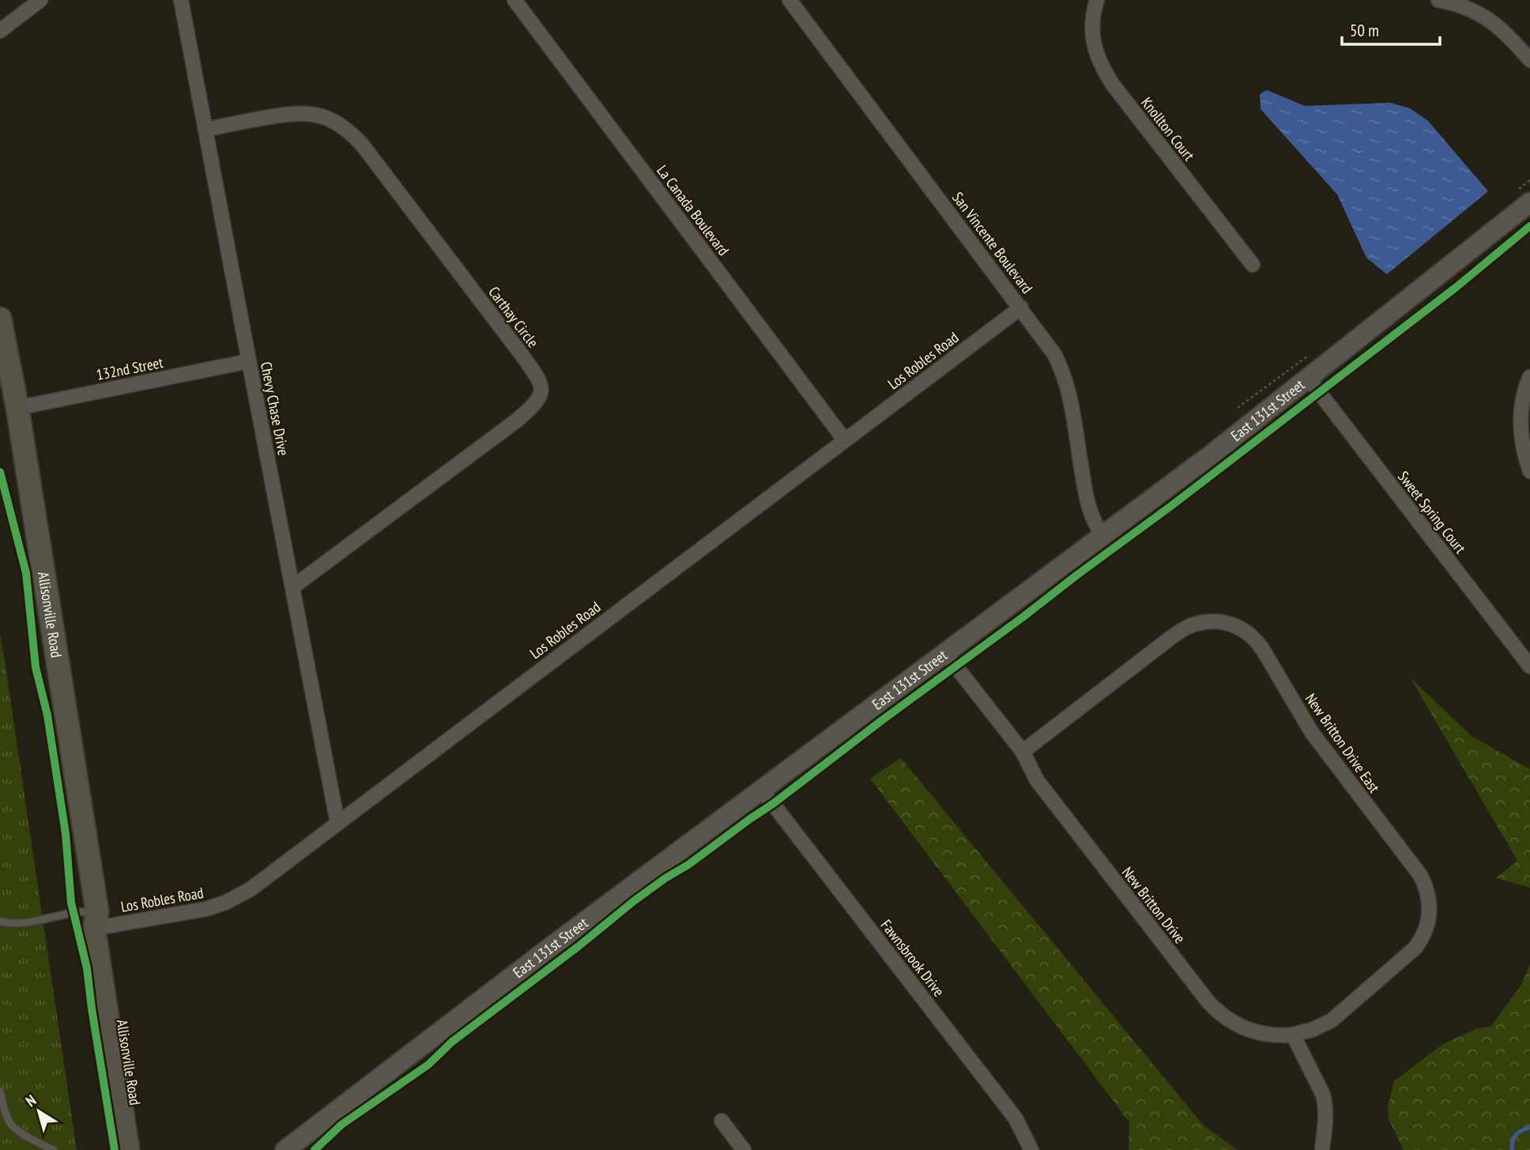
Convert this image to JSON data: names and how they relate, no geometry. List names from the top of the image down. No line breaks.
{"streets":{"main road":["Allisonville Road"],"street":["Knollton Court","La Canada Boulevard","San Vincente Boulevard","Carthay Circle","Los Robles Road","132nd Street","Chevy Chase Drive","East 131st Street","Sweet Spring Court","New Britton Drive East","New Britton Drive","Fawnsbrook Drive"]},"crossings":[["La Canada Boulevard","Los Robles Road"],["San Vincente Boulevard","Los Robles Road"],["San Vincente Boulevard","East 131st Street"],["Carthay Circle","Chevy Chase Drive"],["Los Robles Road","Chevy Chase Drive"],["Los Robles Road","Allisonville Road"],["132nd Street","Chevy Chase Drive"],["132nd Street","Allisonville Road"],["East 131st Street","Sweet Spring Court"],["East 131st Street","New Britton Drive"],["East 131st Street","Fawnsbrook Drive"],["New Britton Drive East","New Britton Drive"]],"scale_bar":"50 m","north":"top left"}
